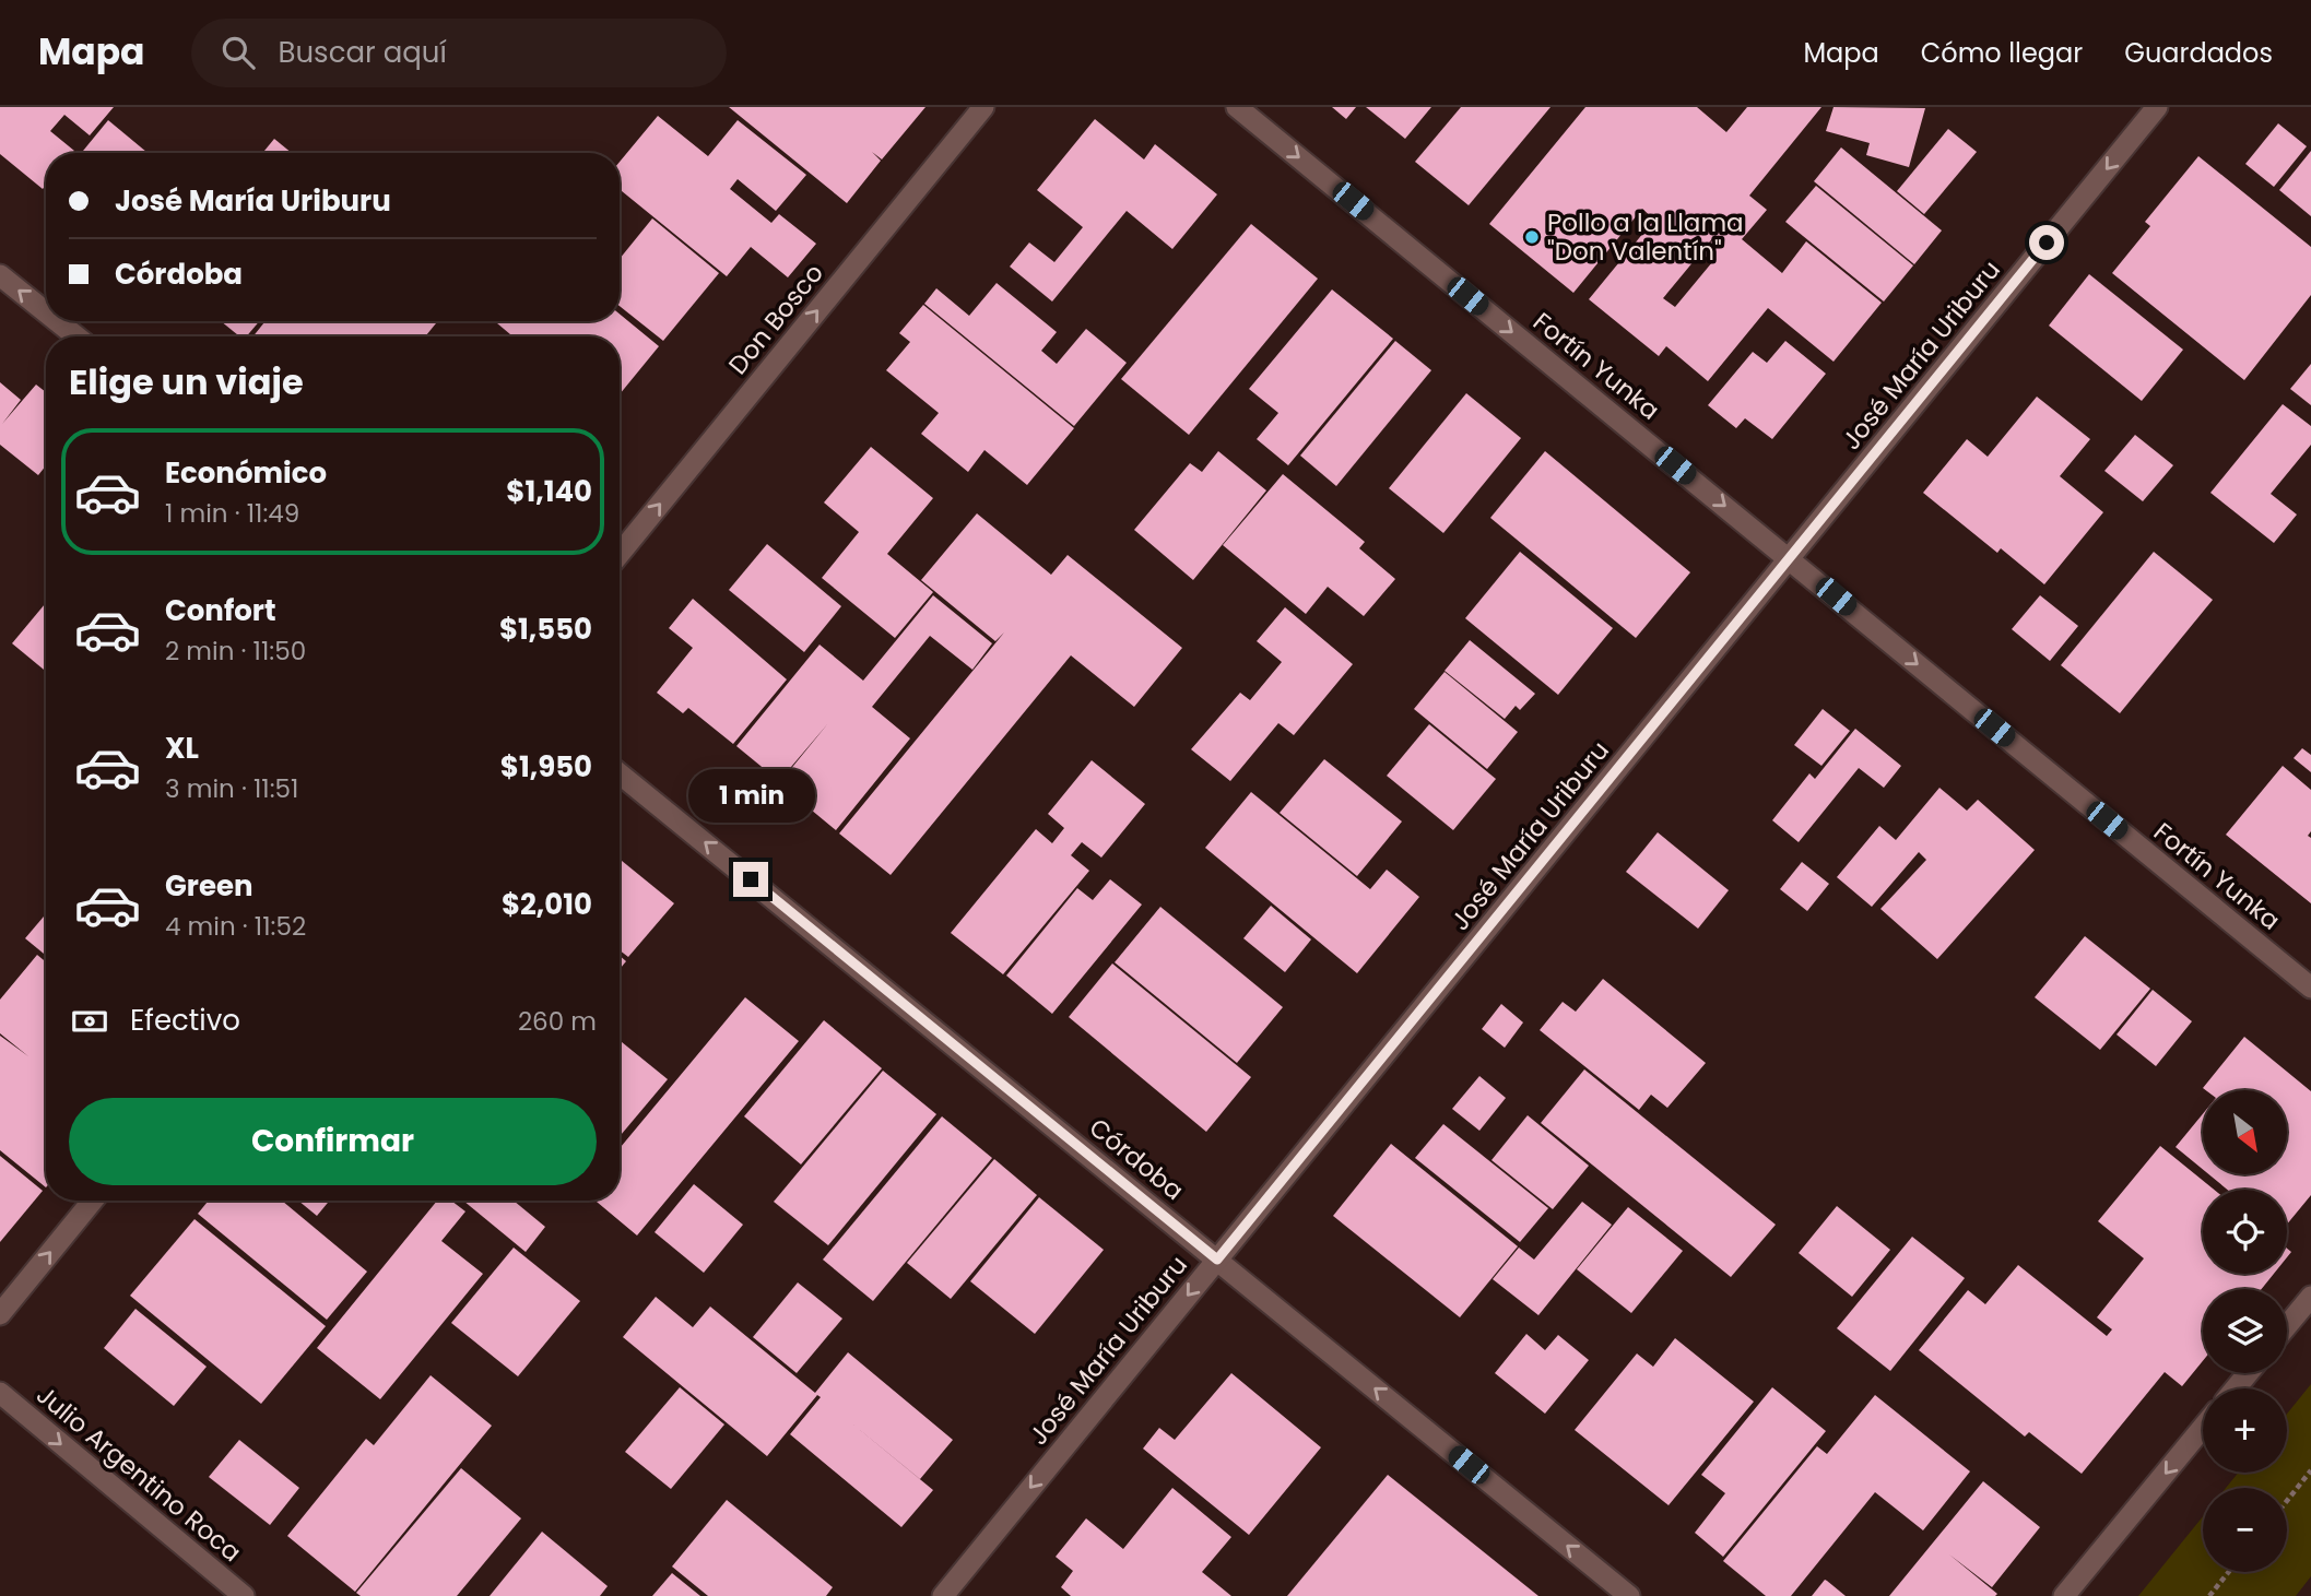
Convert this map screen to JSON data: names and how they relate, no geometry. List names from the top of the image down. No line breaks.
{"streets":{"street":["Don Bosco","José María Uriburu","Fortín Yunka","Córdoba","Julio Argentino Roca"]},"crossings":[["José María Uriburu","Fortín Yunka"],["José María Uriburu","Córdoba"]],"one_way":["Don Bosco","José María Uriburu","Fortín Yunka","Córdoba","Julio Argentino Roca"],"places":["Pollo a la Llama \"Don Valentín\""],"north":"bottom right","page":{"header":"Mapa","search":"Buscar aquí","nav":["Mapa","Cómo llegar","Guardados"],"banner":["José María Uriburu","Córdoba"],"heading":"Elige un viaje","list":[{"name":"Económico","note":"1 min · 11:49","value":"$1,140"},{"name":"Confort","note":"2 min · 11:50","value":"$1,550"},{"name":"XL","note":"3 min · 11:51","value":"$1,950"},{"name":"Green","note":"4 min · 11:52","value":"$2,010"}],"bubble":"1 min","pay":["Efectivo","260 m"],"buttons":"Confirmar","map_buttons":["+","−"]}}
